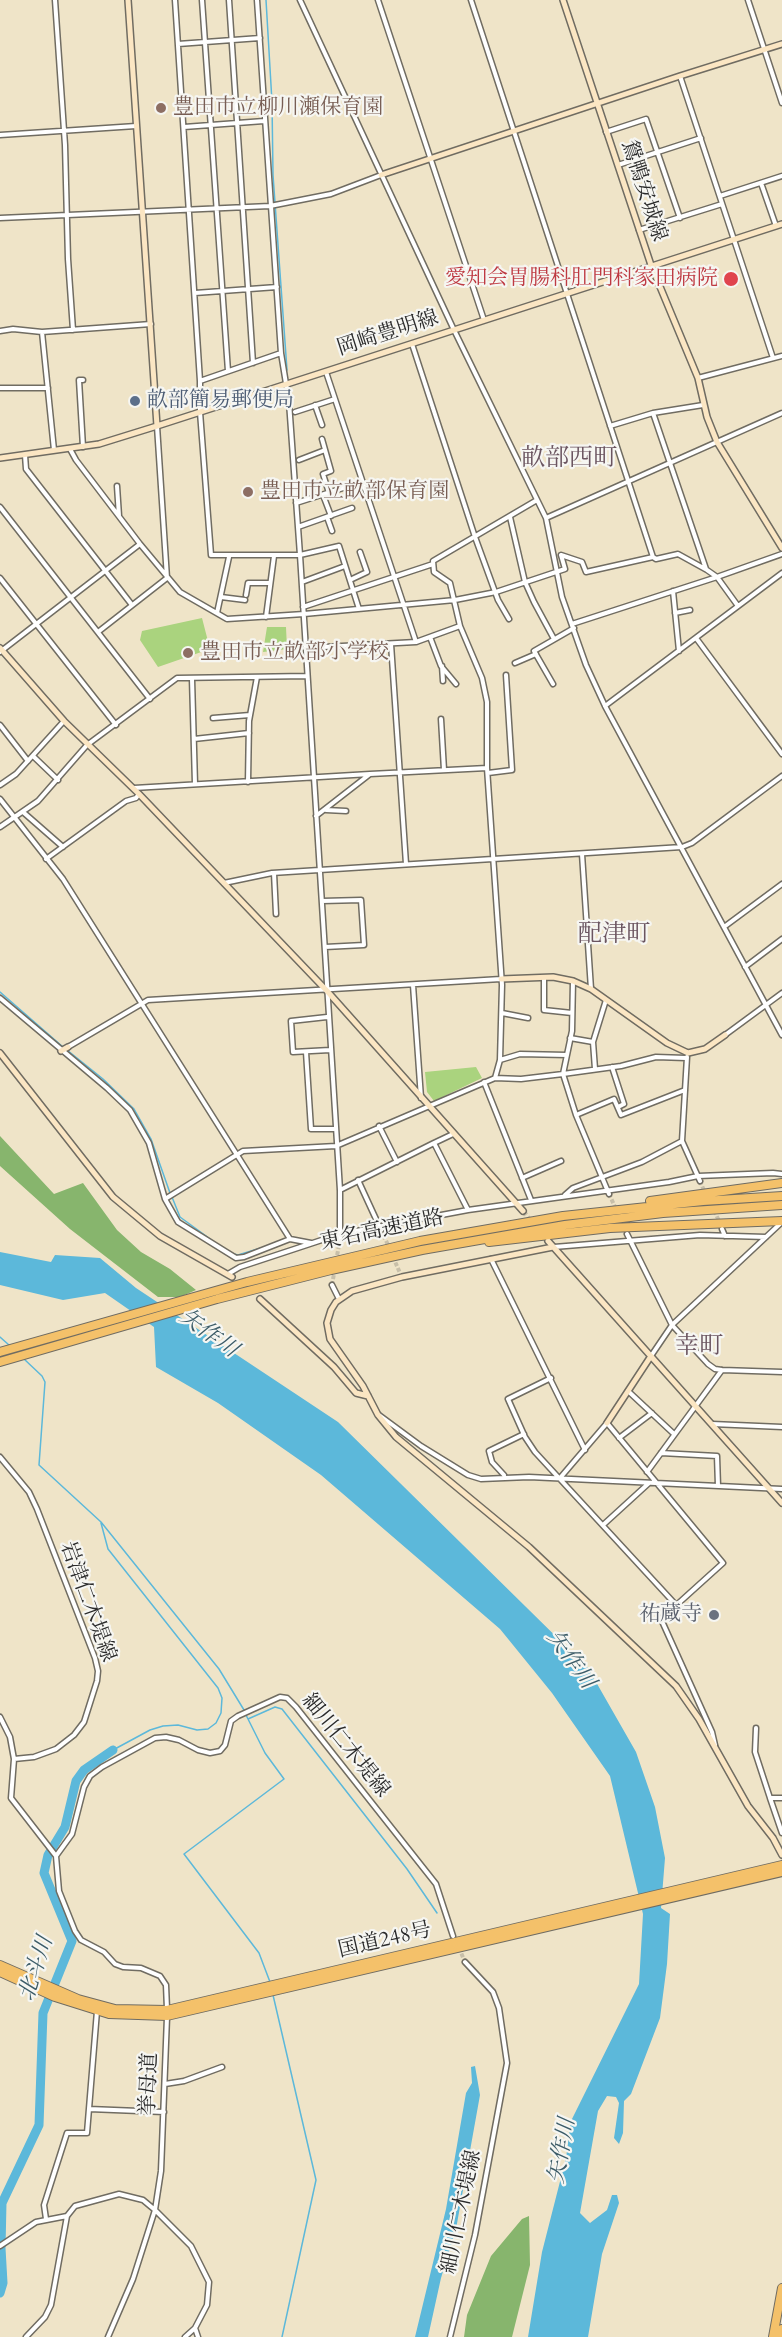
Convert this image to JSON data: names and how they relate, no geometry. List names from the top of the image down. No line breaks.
{"streets":{"highway":["東名高速道路","国道248号"],"street":["鴛鴨安城線","岡崎豊明線","岩津仁木堤線","細川仁木堤線","挙母道"]},"crossings":[["鴛鴨安城線","岡崎豊明線"],["細川仁木堤線","挙母道"],["国道248号","挙母道"]],"districts":["畝部西町","配津町","幸町"],"water":["矢作川","北斗川"],"places":["豊田市立柳川瀬保育園","愛知会胃腸科肛門科家田病院","畝部簡易郵便局","豊田市立畝部保育園","豊田市立畝部小学校","祐蔵寺"]}
